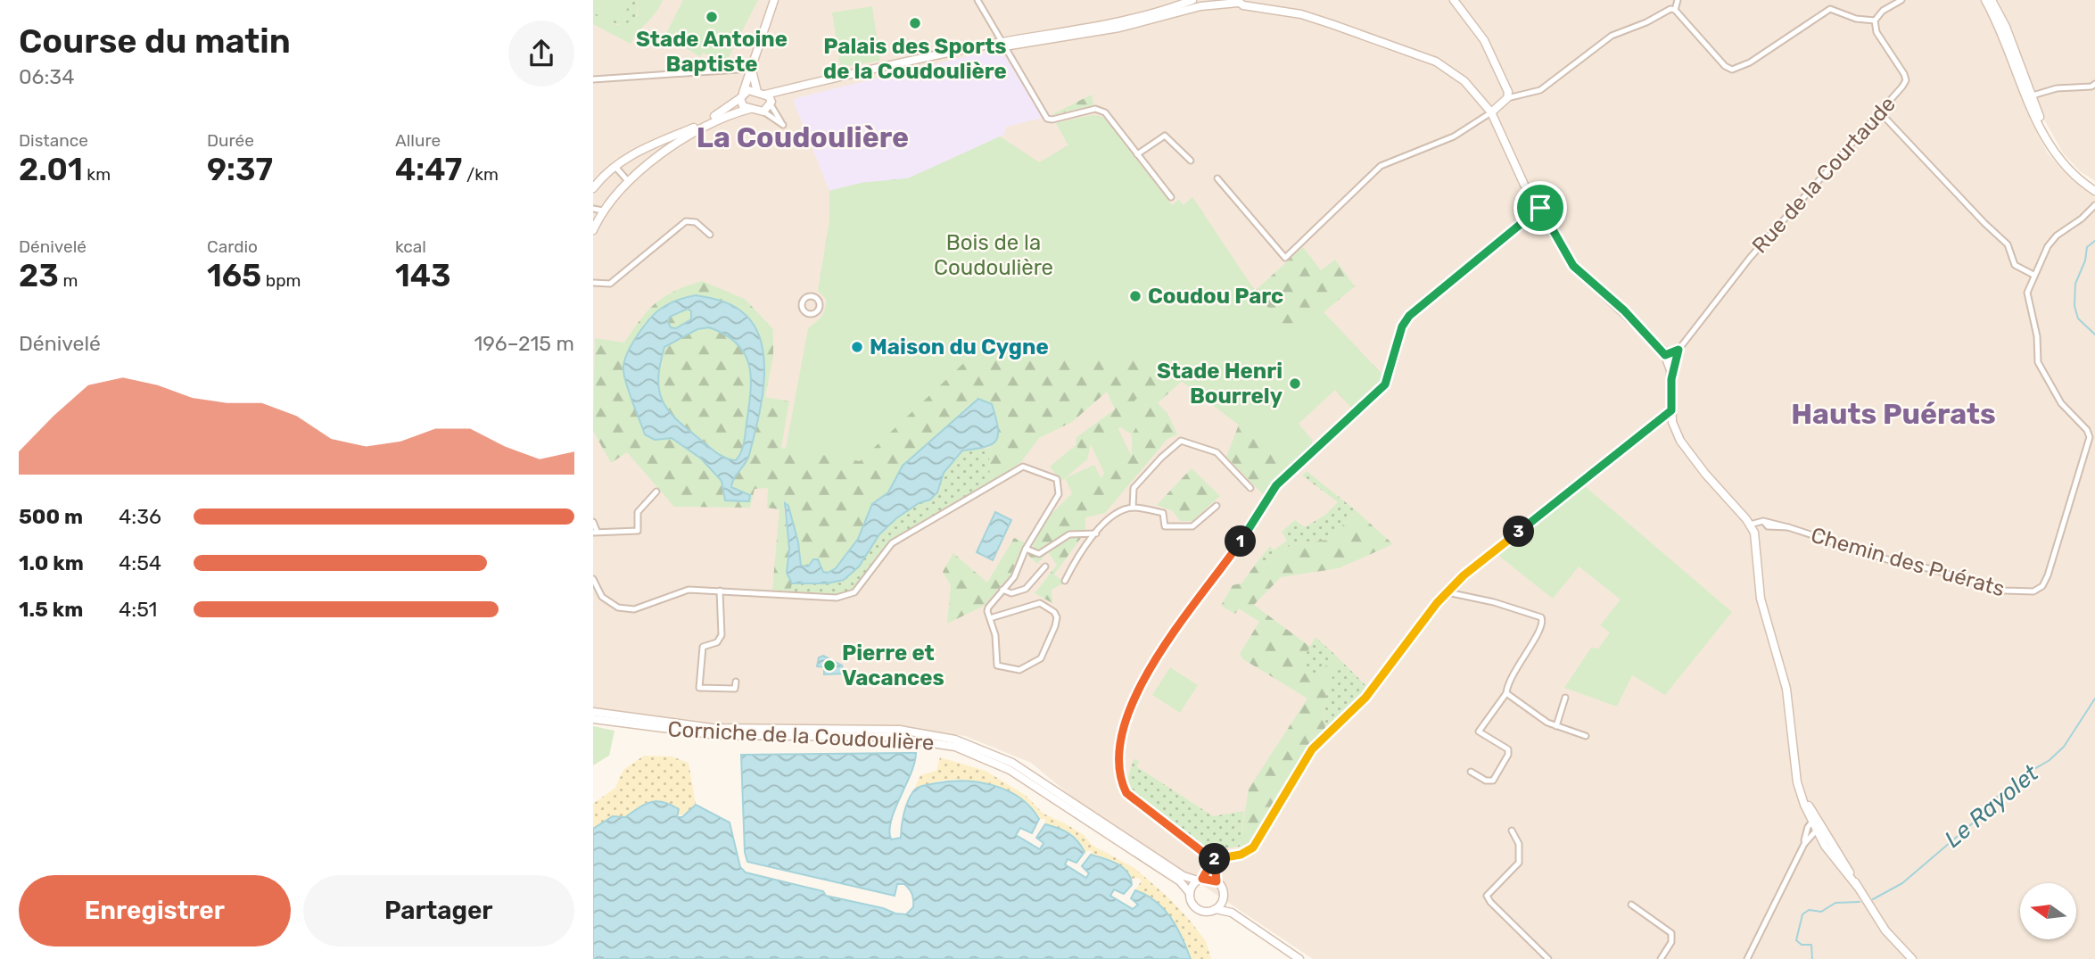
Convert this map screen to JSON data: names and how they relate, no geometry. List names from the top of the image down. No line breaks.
{"streets":{"street":["Rue de la Courtaude","Chemin des Puérats","Corniche de la Coudoulière"]},"districts":["La Coudoulière","Hauts Puérats"],"water":["Le Rayolet"],"parks":["Bois de la Coudoulière"],"places":["Stade Antoine Baptiste","Palais des Sports de la Coudoulière","Coudou Parc","Maison du Cygne","Stade Henri Bourrely","Pierre et Vacances"],"north":"left","page":{"heading":["Course du matin","06:34"],"stats":[["Distance","2.01 km"],["Durée","9:37"],["Allure","4:47 /km"],["Dénivelé","23 m"],["Cardio","165 bpm"],["kcal","143"]],"chart":["Dénivelé","196–215 m"],"list":[{"name":"500 m","note":"4:36"},{"name":"1.0 km","note":"4:54"},{"name":"1.5 km","note":"4:51"}],"pins":["3","1","2"],"buttons":["Enregistrer","Partager"]}}
